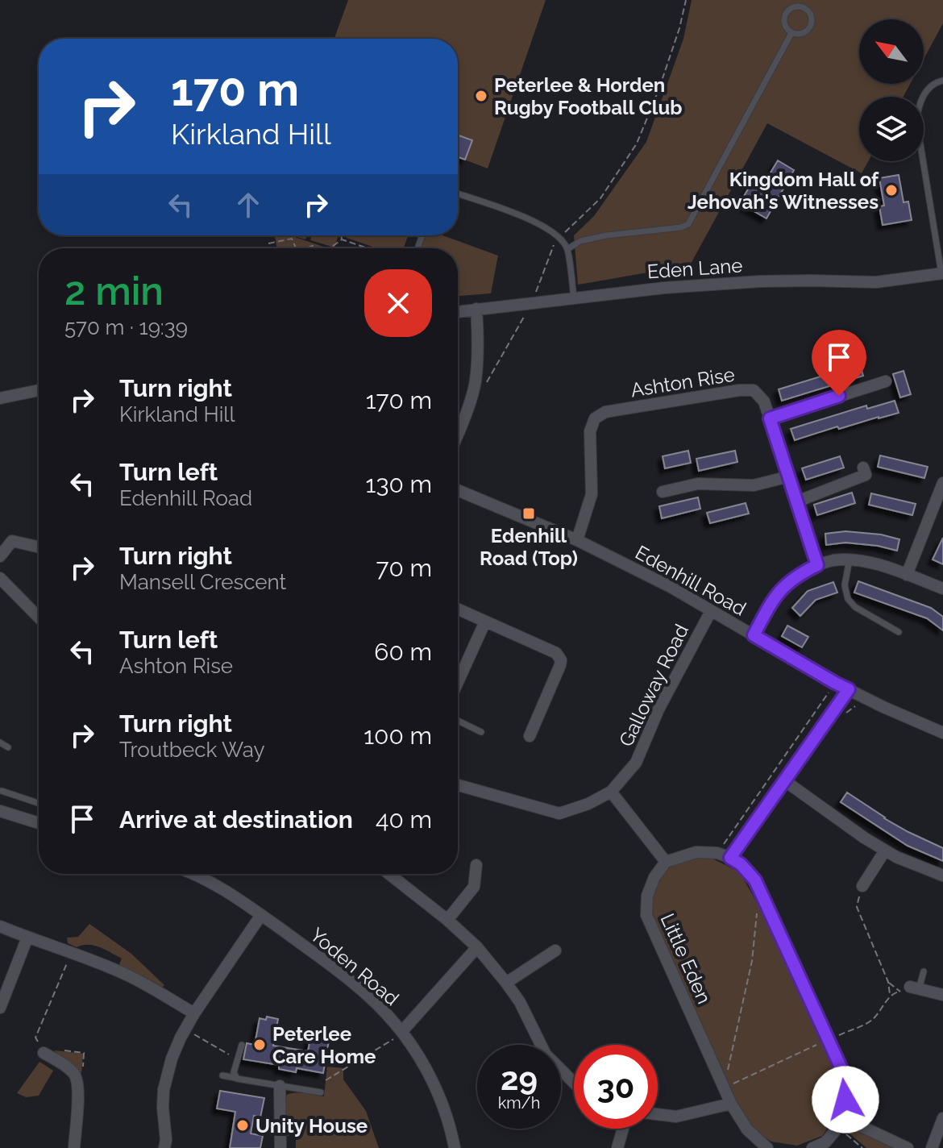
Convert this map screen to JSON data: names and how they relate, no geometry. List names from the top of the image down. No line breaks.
{"streets":{"street":["Eden Lane","Ashton Rise","Edenhill Road","Galloway Road","Little Eden","Yoden Road"]},"crossings":[["Ashton Rise","Edenhill Road"],["Edenhill Road","Galloway Road"]],"places":{"other":["Peterlee & Horden Rugby Football Club","Kingdom Hall of Jehovah's Witnesses","Peterlee Care Home","Unity House"],"transit":["Edenhill Road (Top)"]},"north":"top left","page":{"turn":["170 m","Kirkland Hill"],"heading":["2 min","570 m · 19:39"],"list":[{"name":"Turn right","note":"Kirkland Hill","value":"170 m"},{"name":"Turn left","note":"Edenhill Road","value":"130 m"},{"name":"Turn right","note":"Mansell Crescent","value":"70 m"},{"name":"Turn left","note":"Ashton Rise","value":"60 m"},{"name":"Turn right","note":"Troutbeck Way","value":"100 m"},{"name":"Arrive at destination","value":"40 m"}],"speed":"29 km/h","limit":"30"}}
